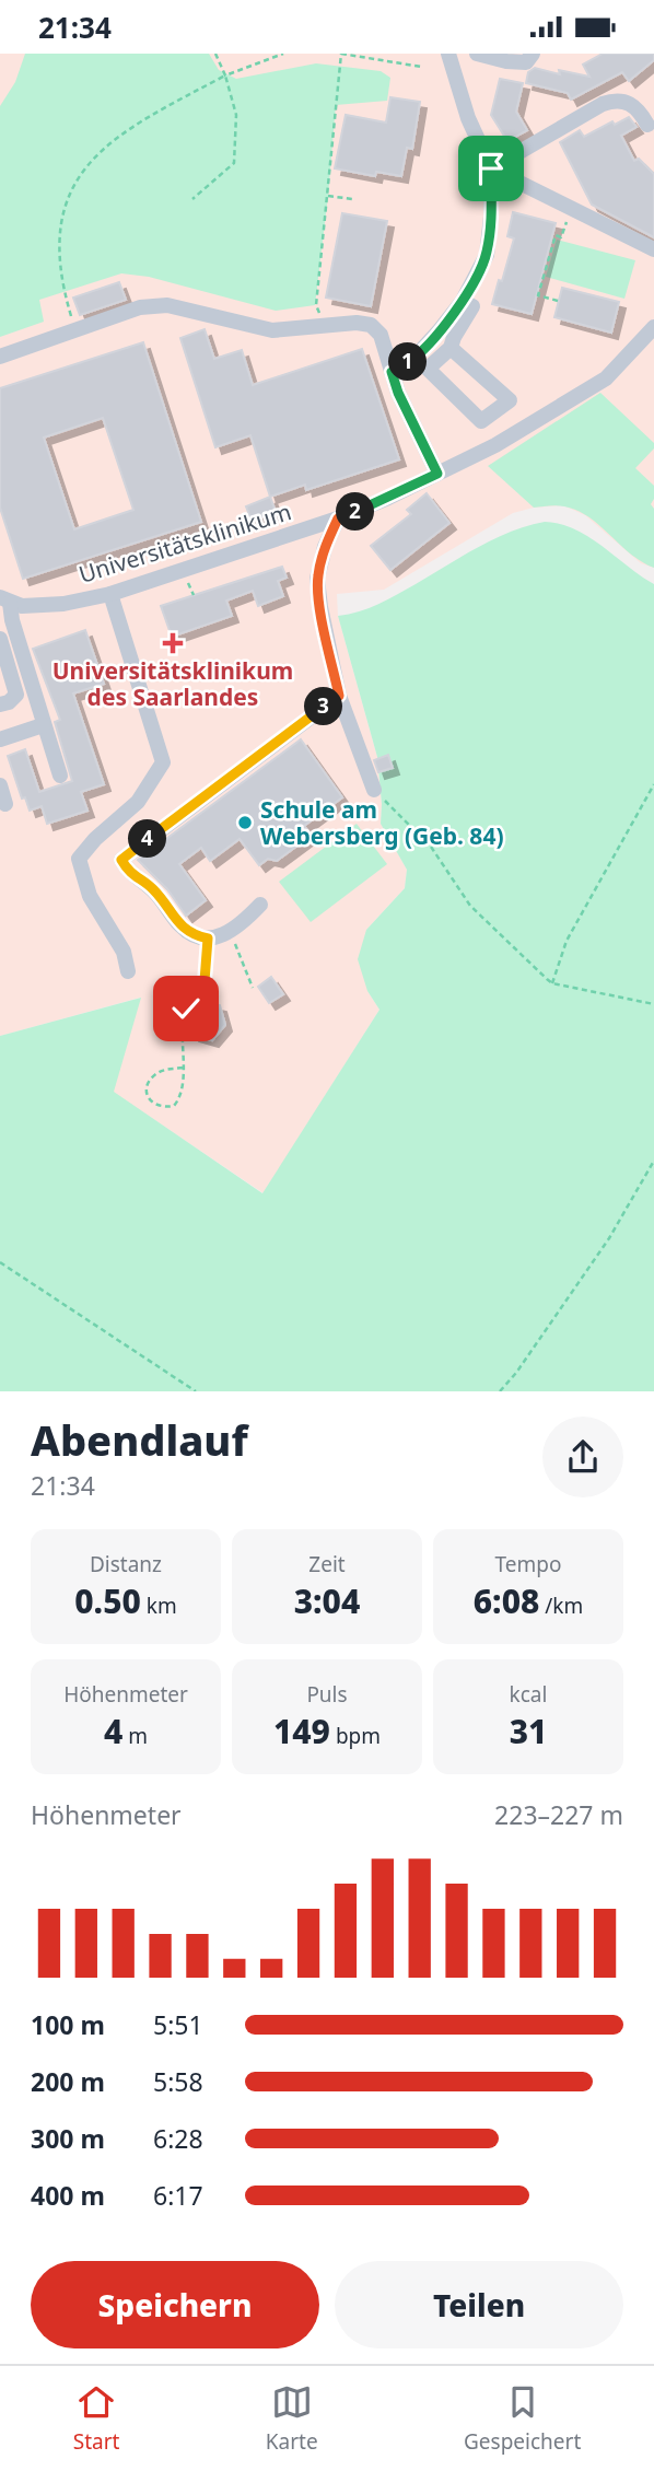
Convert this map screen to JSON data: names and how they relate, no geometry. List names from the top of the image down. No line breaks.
{"streets":{"street":["Universitätsklinikum"]},"places":{"health":["Universitätsklinikum des Saarlandes"],"other":["Schule am Webersberg (Geb. 84)"]},"page":{"status":"21:34","pins":["1","2","3","4"],"heading":["Abendlauf","21:34"],"stats":[["Distanz","0.50 km"],["Zeit","3:04"],["Tempo","6:08 /km"],["Höhenmeter","4 m"],["Puls","149 bpm"],["kcal","31"]],"chart":["Höhenmeter","223–227 m"],"list":[{"name":"100 m","note":"5:51"},{"name":"200 m","note":"5:58"},{"name":"300 m","note":"6:28"},{"name":"400 m","note":"6:17"}],"buttons":["Speichern","Teilen"],"tabs":["Start","Karte","Gespeichert"]}}
